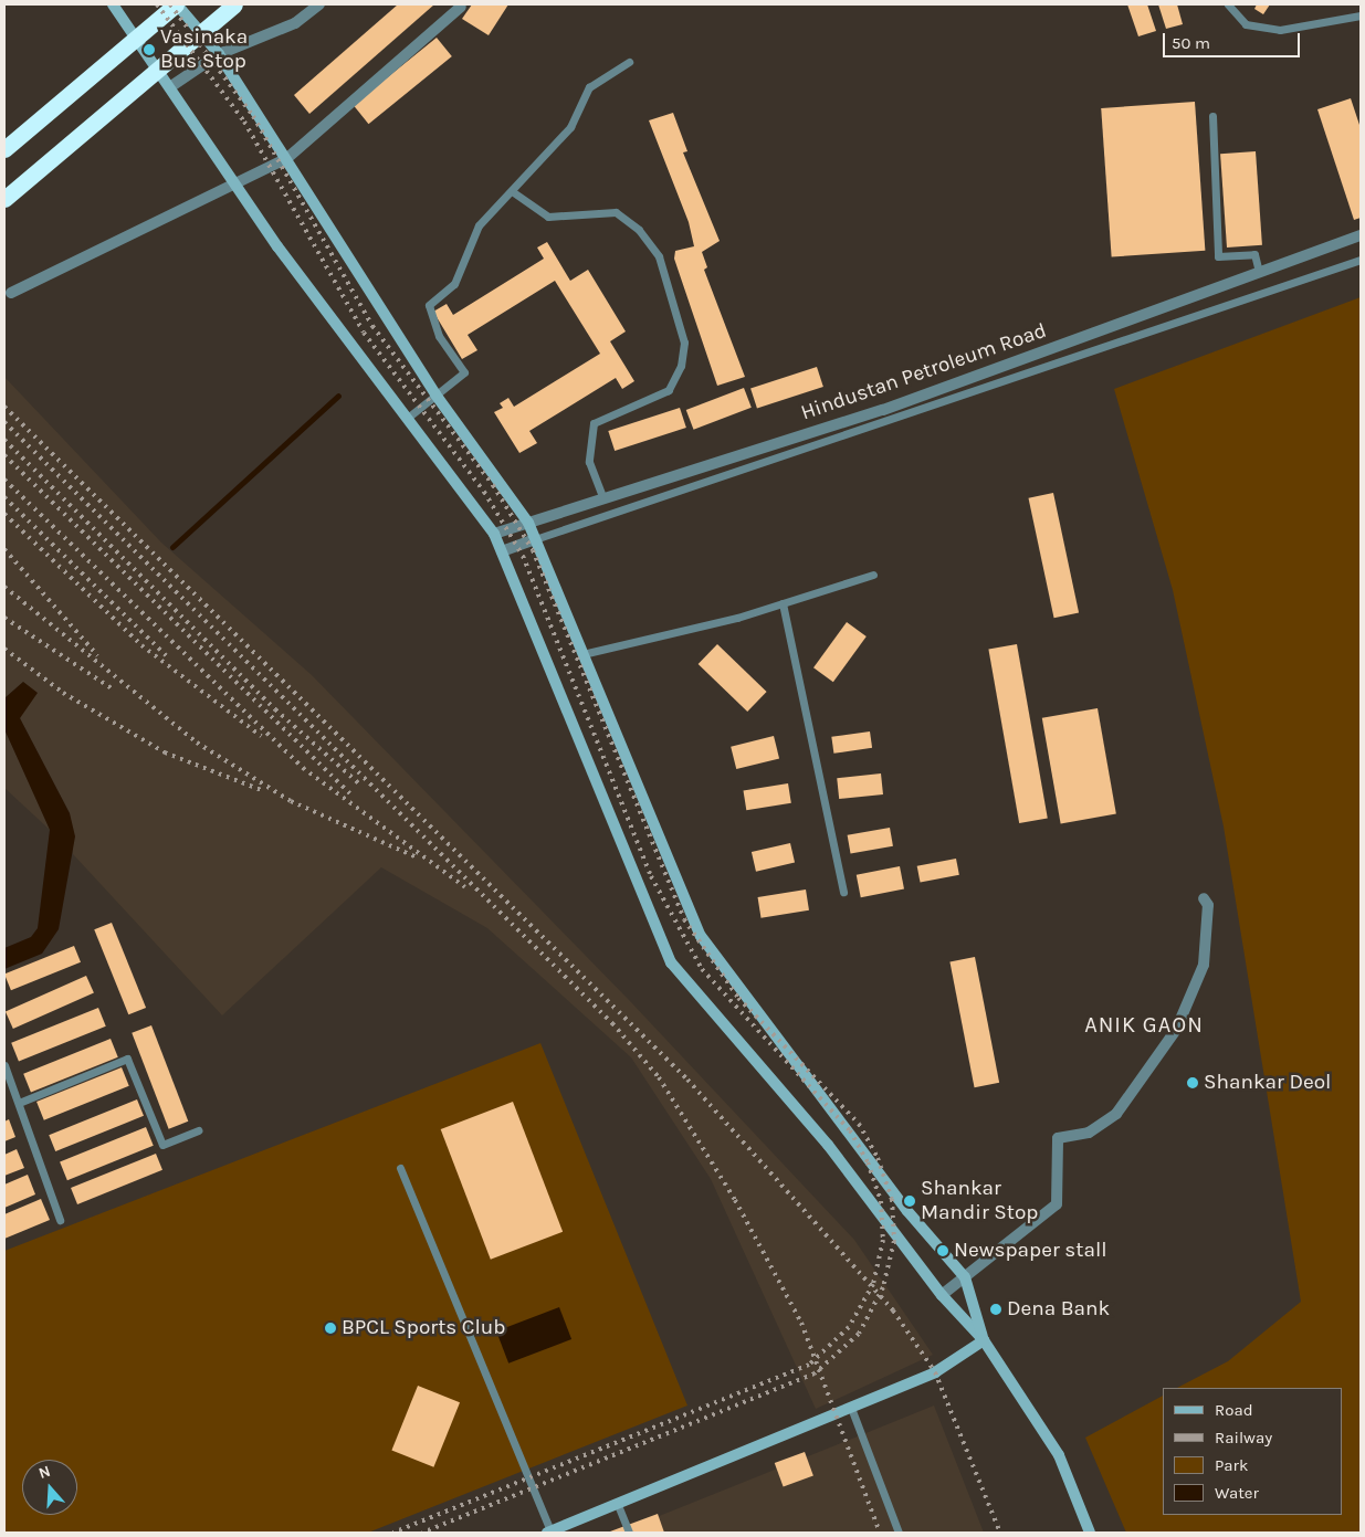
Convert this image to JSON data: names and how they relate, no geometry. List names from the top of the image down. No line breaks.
{"streets":{"street":["Hindustan Petroleum Road"]},"districts":["ANIK GAON"],"places":["Vasinaka Bus Stop","Shankar Deol","Shankar Mandir Stop","Newspaper stall","Dena Bank","BPCL Sports Club"],"legend":["Road","Railway","Park","Water"],"scale_bar":"50 m","north":"top"}
